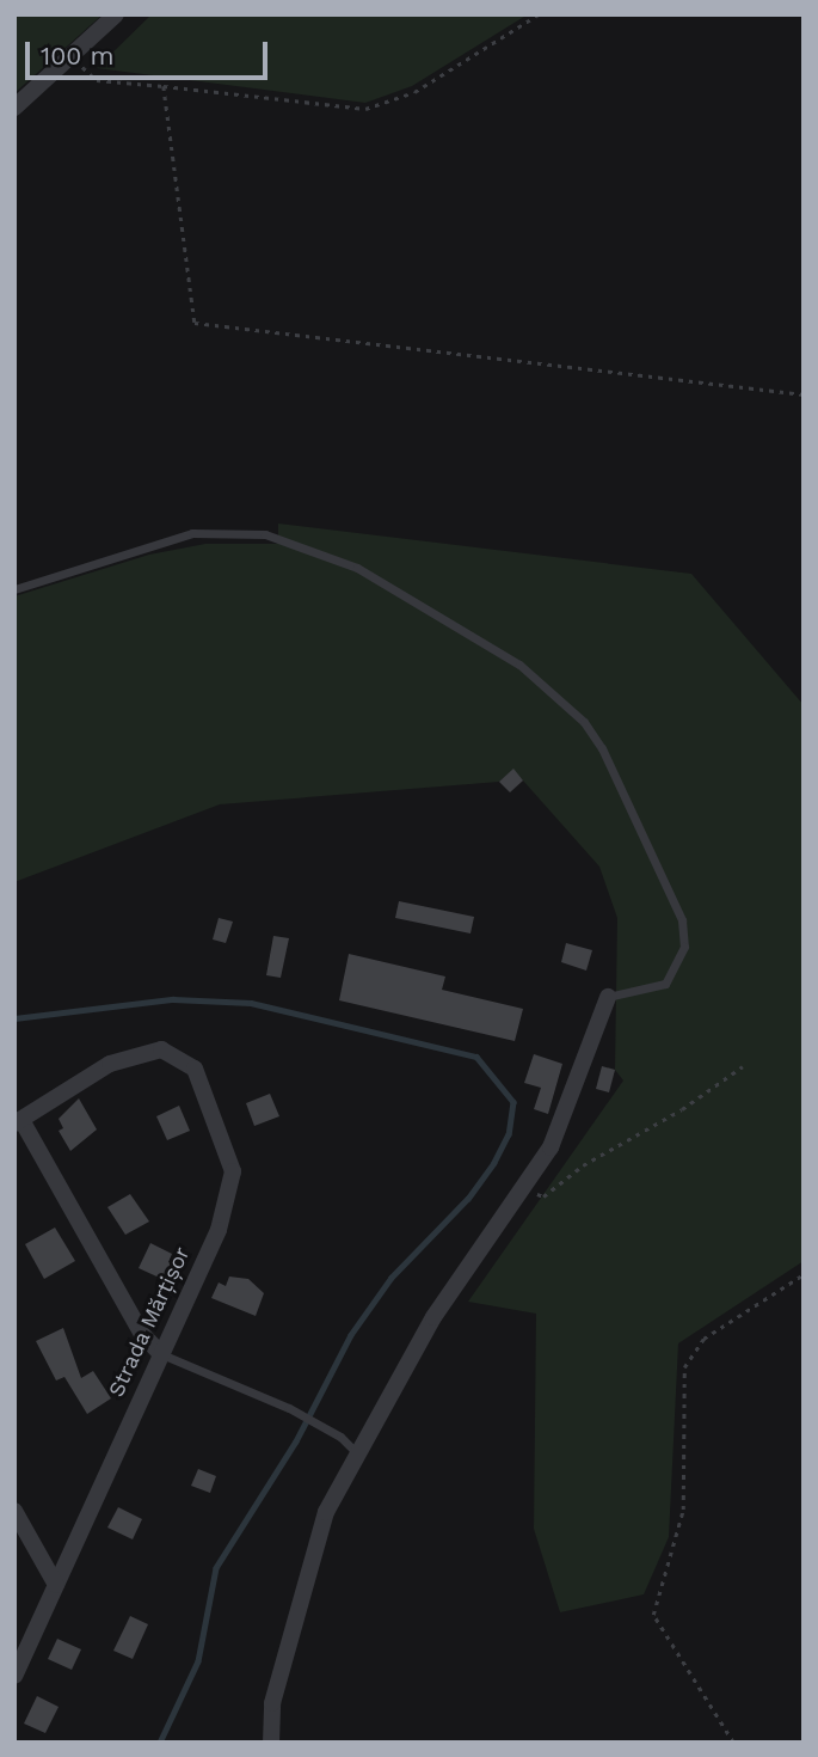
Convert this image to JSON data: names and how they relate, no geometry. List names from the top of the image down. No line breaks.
{"streets":{"street":["Strada Mărțișor"]},"scale_bar":"100 m"}
